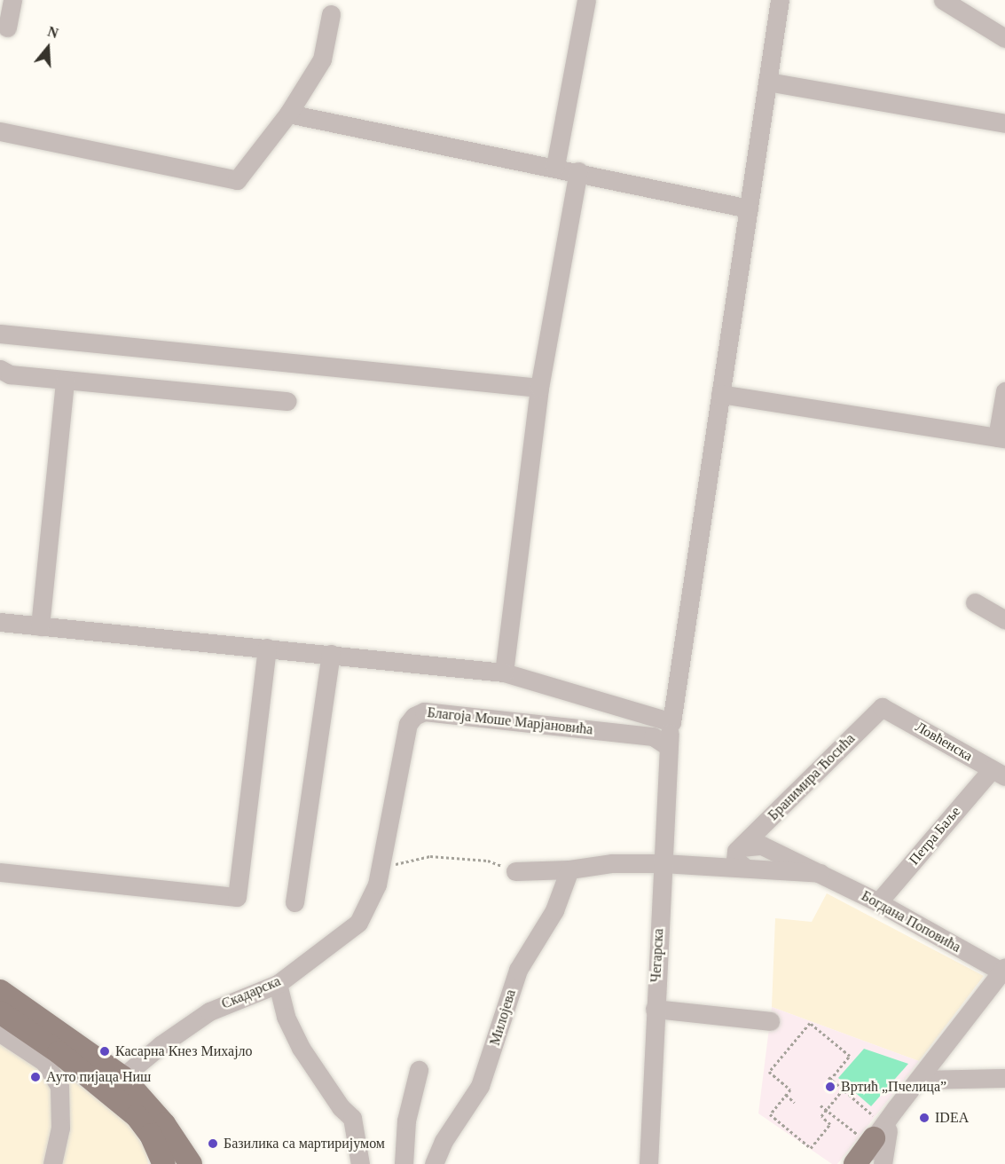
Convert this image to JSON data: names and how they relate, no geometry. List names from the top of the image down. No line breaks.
{"streets":{"street":["Благоја Моше Марјановића","Ловћенска","Бранимира Ћосића","Петра Баље","Богдана Поповића","Чегарска","Скадарска","Милојева"]},"crossings":[["Благоја Моше Марјановића","Чегарска"],["Благоја Моше Марјановића","Скадарска"],["Ловћенска","Бранимира Ћосића"],["Ловћенска","Петра Баље"],["Бранимира Ћосића","Богдана Поповића"],["Петра Баље","Богдана Поповића"],["Богдана Поповића","Чегарска"]],"places":["Касарна Кнез Михајло","Ауто пијаца Ниш","Вртић „Пчелица”","IDEA","Базилика са мартиријумом"],"north":"top"}
